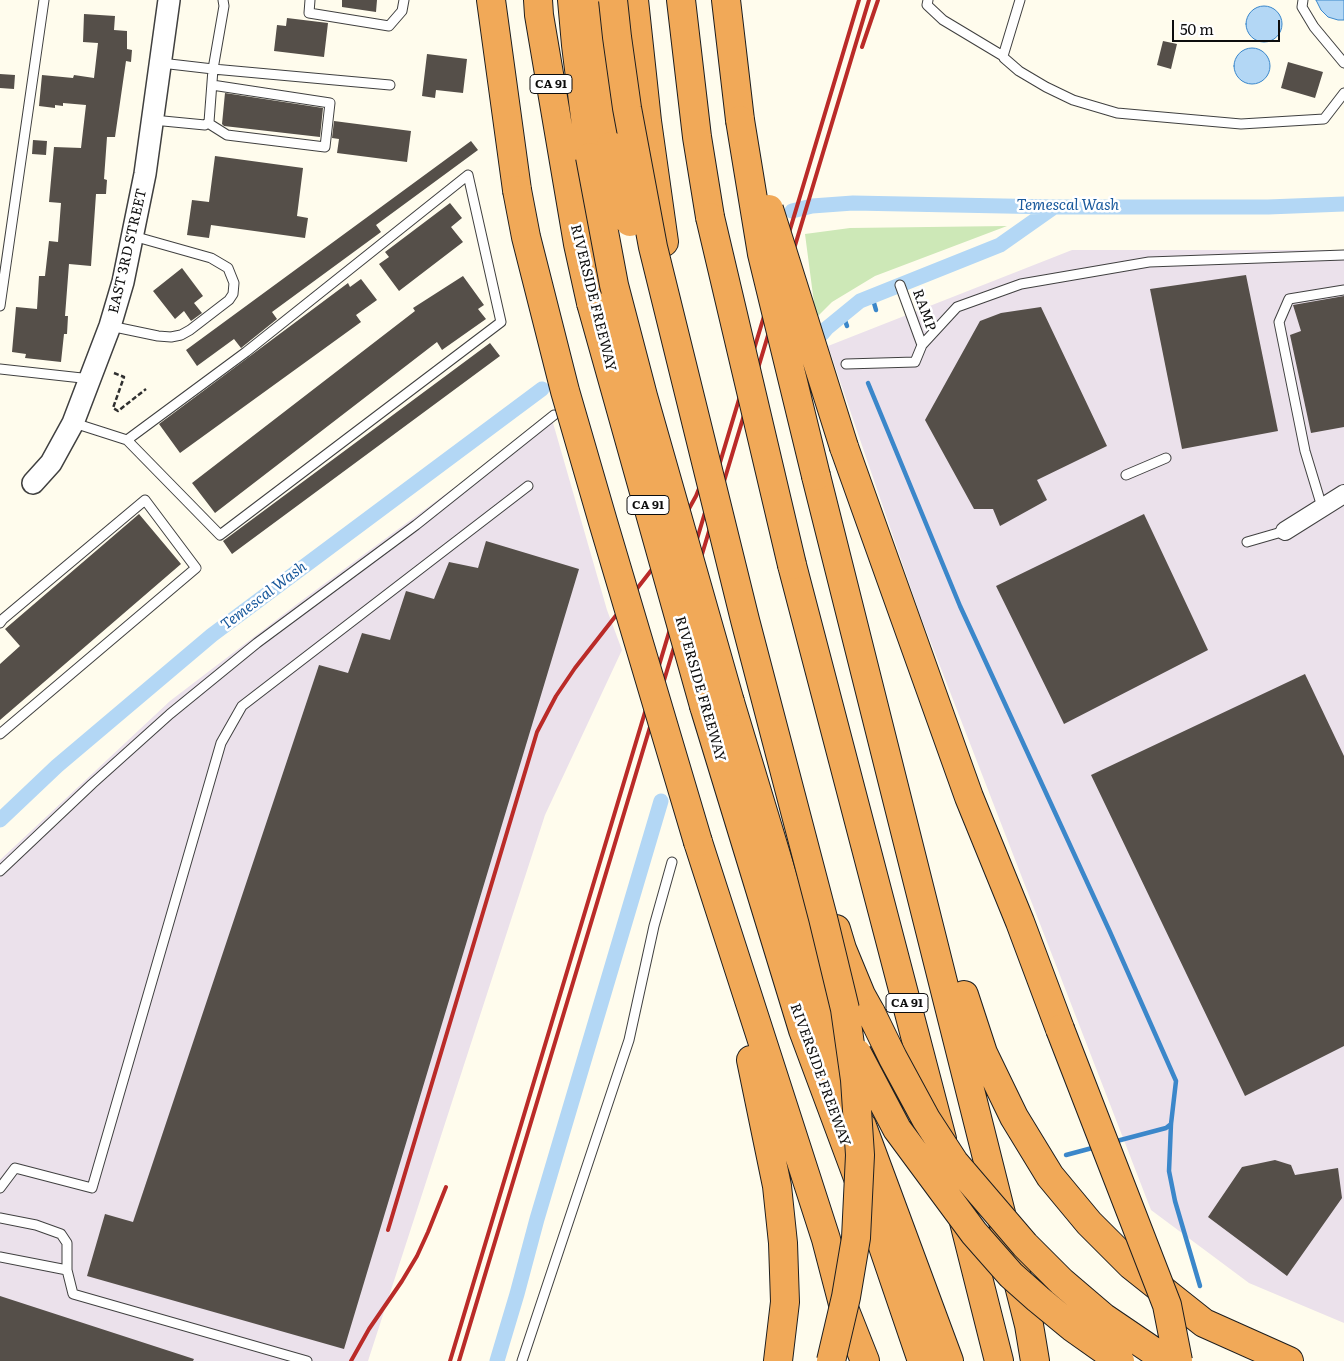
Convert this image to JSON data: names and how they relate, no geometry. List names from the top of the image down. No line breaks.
{"streets":{"highway":["CA 91","RIVERSIDE FREEWAY"],"street":["EAST 3RD STREET"],"lane":["RAMP"]},"water":["Temescal Wash"],"scale_bar":"50 m"}
